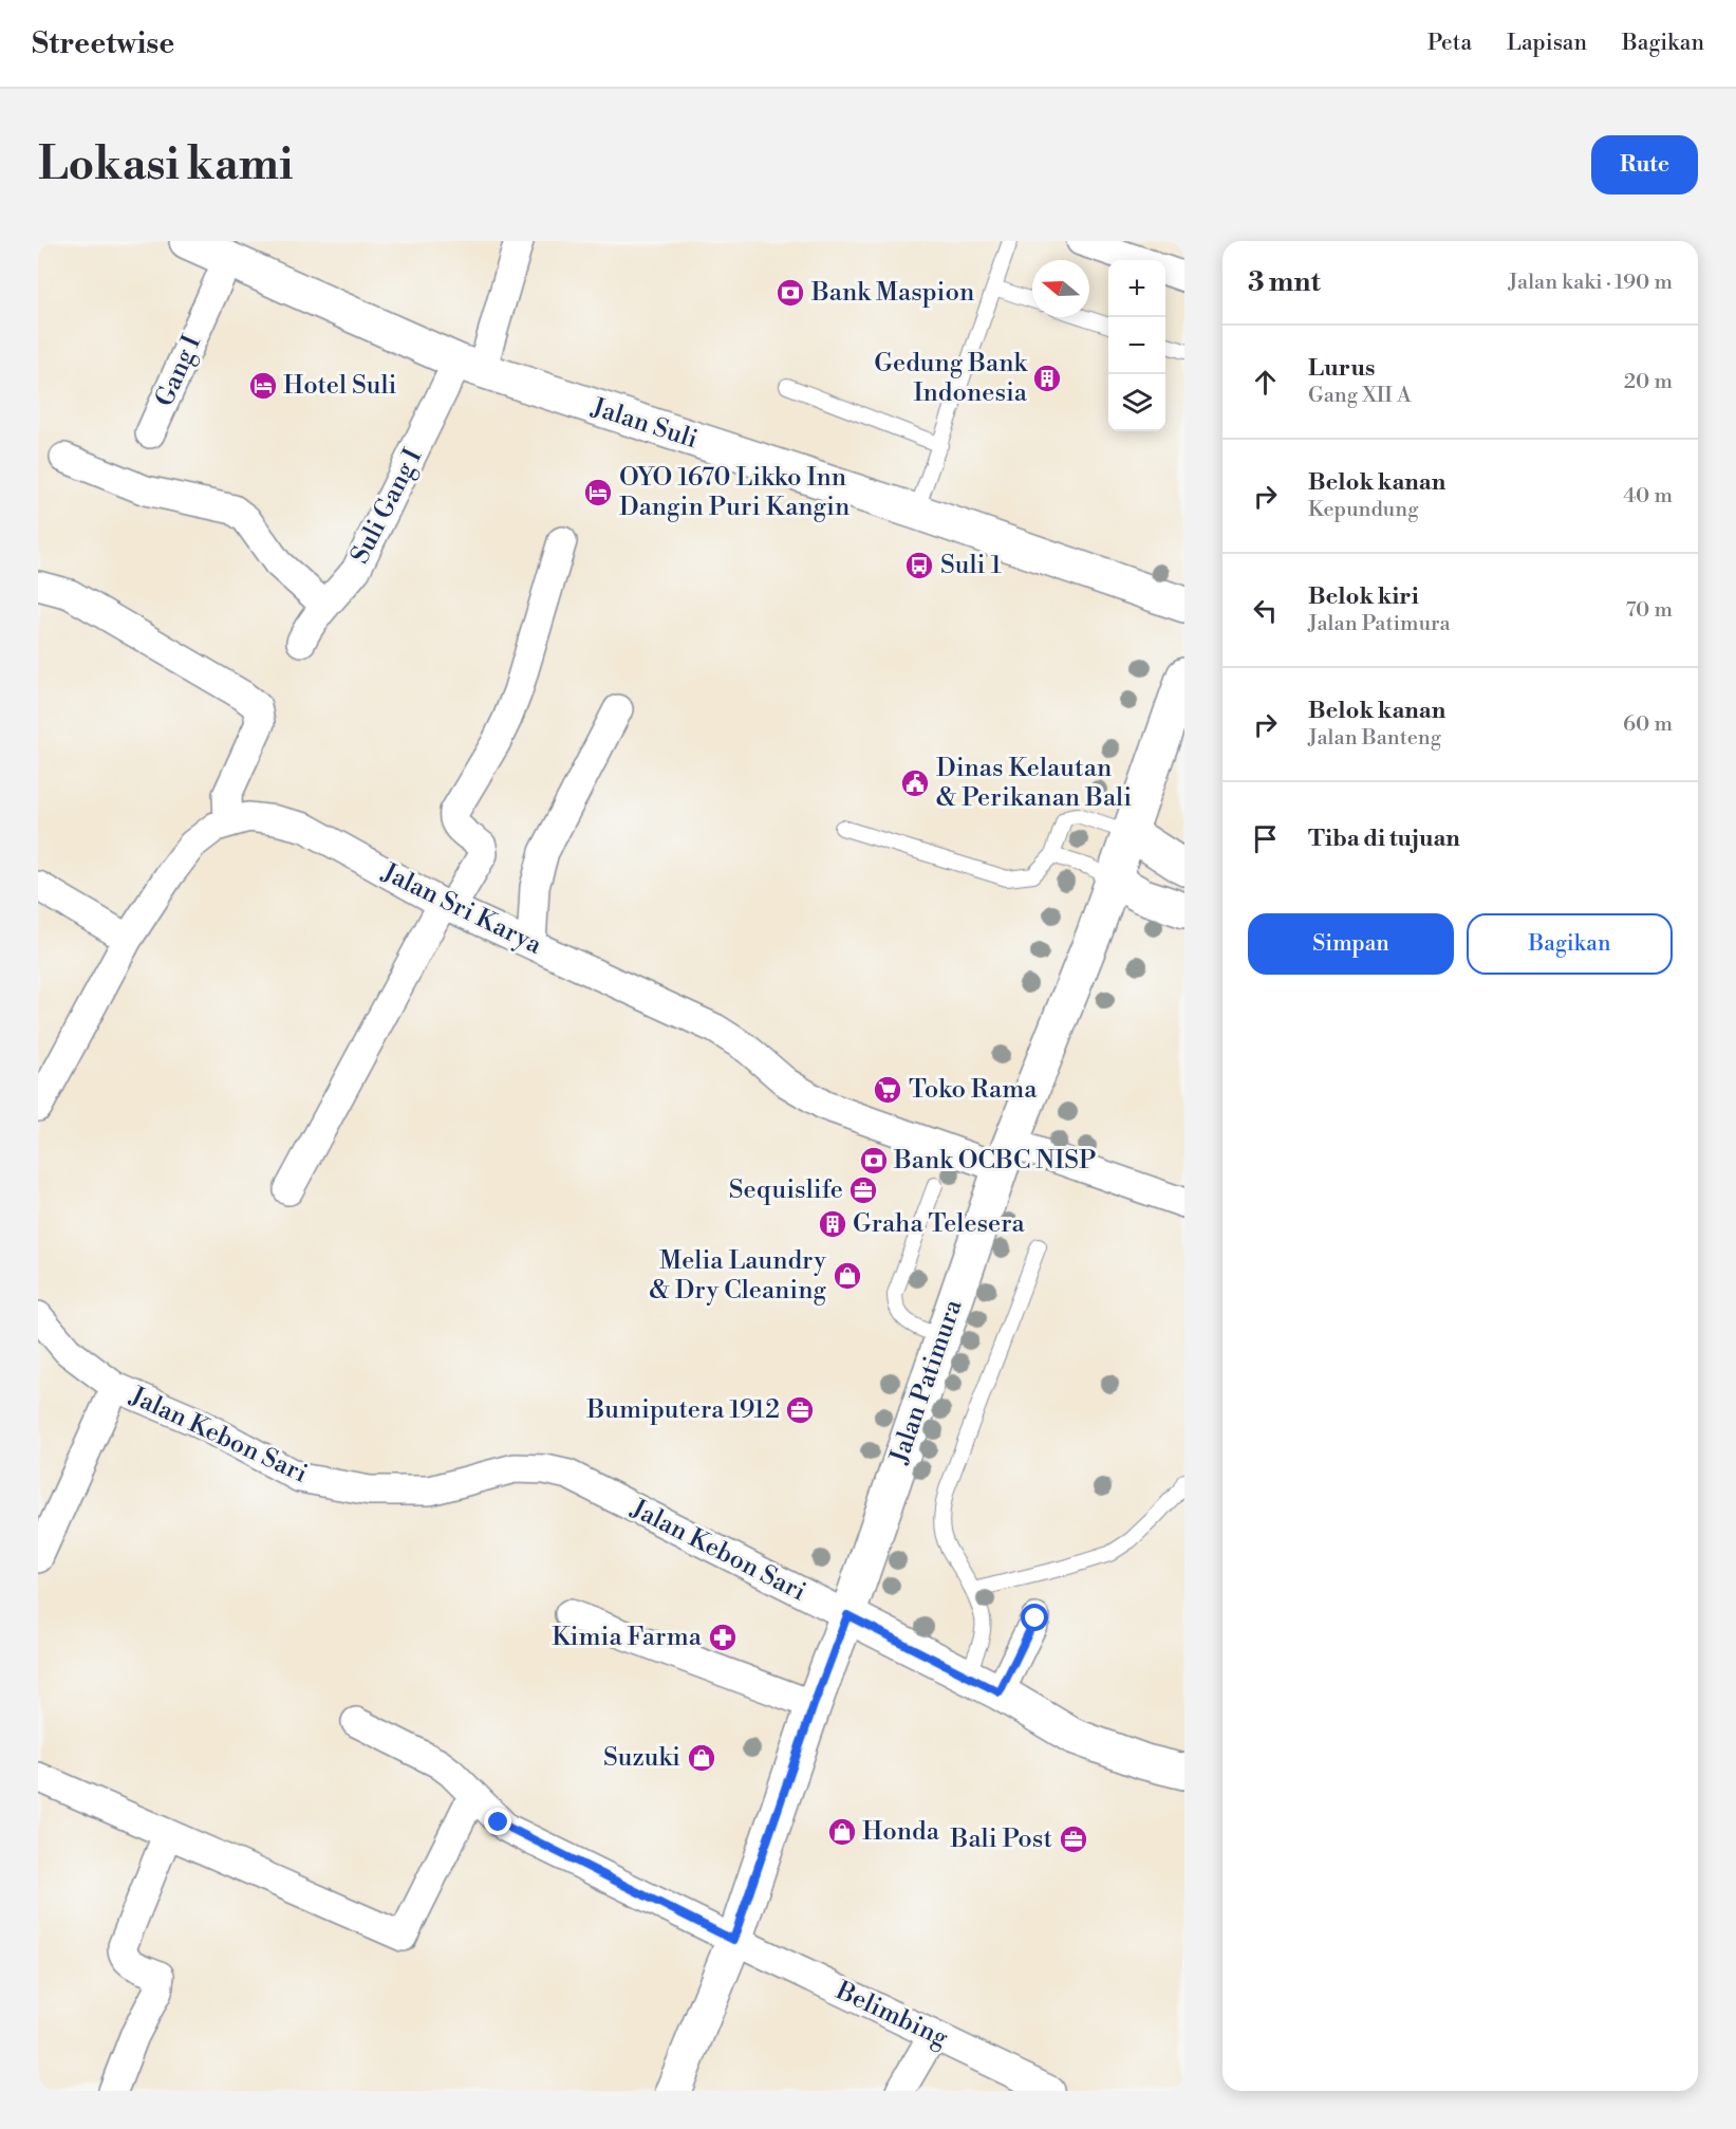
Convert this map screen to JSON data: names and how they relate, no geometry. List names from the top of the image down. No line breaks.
{"streets":{"main road":["Jalan Suli","Jalan Patimura"],"street":["Gang I","Suli Gang I","Jalan Sri Karya","Jalan Kebon Sari","Belimbing"]},"crossings":[["Gang I","Jalan Suli"],["Jalan Suli","Suli Gang I"],["Jalan Sri Karya","Jalan Patimura"],["Jalan Patimura","Jalan Kebon Sari"],["Jalan Patimura","Belimbing"]],"places":{"bank":["Bank Maspion","Bank OCBC NISP"],"building":["Gedung Bank Indonesia","Graha Telesera"],"hotel":["Hotel Suli","OYO 1670 Likko Inn Dangin Puri Kangin"],"bus stop":["Suli 1"],"public building":["Dinas Kelautan & Perikanan Bali"],"supermarket":["Toko Rama"],"office":["Sequislife","Bumiputera 1912","Bali Post"],"shop":["Melia Laundry & Dry Cleaning","Suzuki","Honda"],"pharmacy":["Kimia Farma"]},"north":"left","page":{"header":"Streetwise","nav":["Peta","Lapisan","Bagikan"],"buttons":["Rute",["Simpan","Bagikan"]],"title":"Lokasi kami","heading":["3 mnt","Jalan kaki · 190 m"],"map_buttons":["+","−"],"list":[["Lurus","Gang XII A","20 m"],["Belok kanan","Kepundung","40 m"],["Belok kiri","Jalan Patimura","70 m"],["Belok kanan","Jalan Banteng","60 m"],"Tiba di tujuan"]}}
